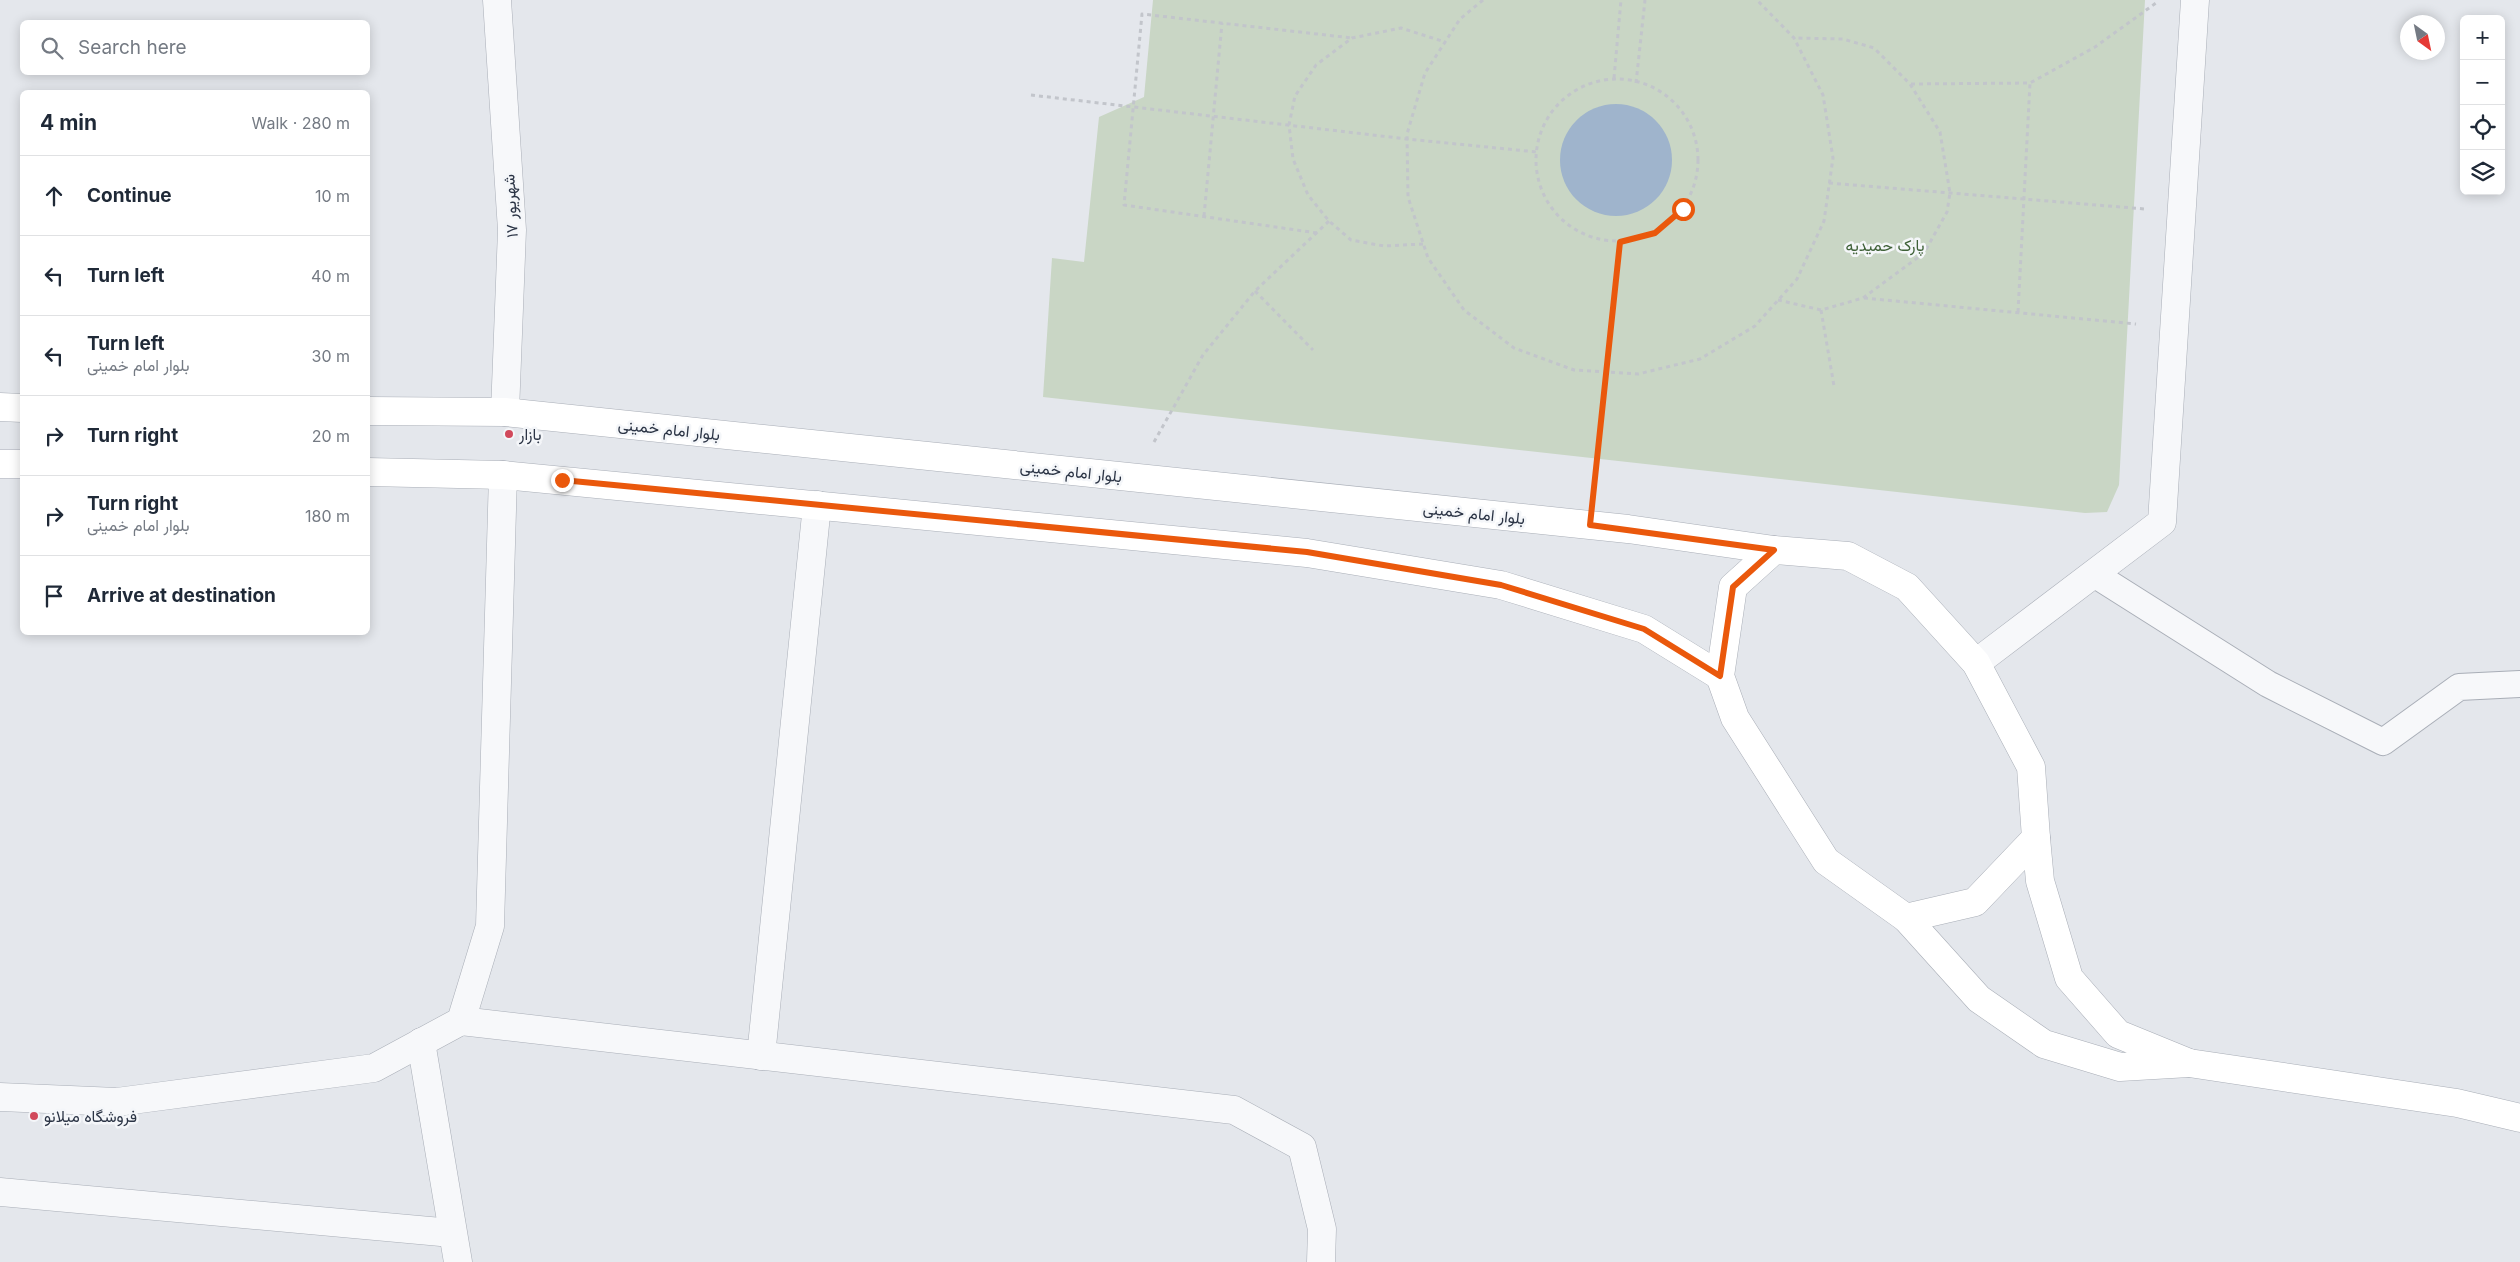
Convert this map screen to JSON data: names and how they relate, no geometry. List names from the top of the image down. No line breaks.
{"streets":{"main road":["بلوار امام خمینی"],"street":["۱۷ شهریور"]},"crossings":[["۱۷ شهریور","بلوار امام خمینی"]],"parks":["پارک حمیدیه"],"places":["بازار","فروشگاه میلانو"],"north":"bottom right","page":{"map_buttons":["+","−"],"search":"Search here","heading":["4 min","Walk · 280 m"],"list":[["Continue","10 m"],["Turn left","40 m"],["Turn left","بلوار امام خمینی","30 m"],["Turn right","20 m"],["Turn right","بلوار امام خمینی","180 m"],"Arrive at destination"]}}
